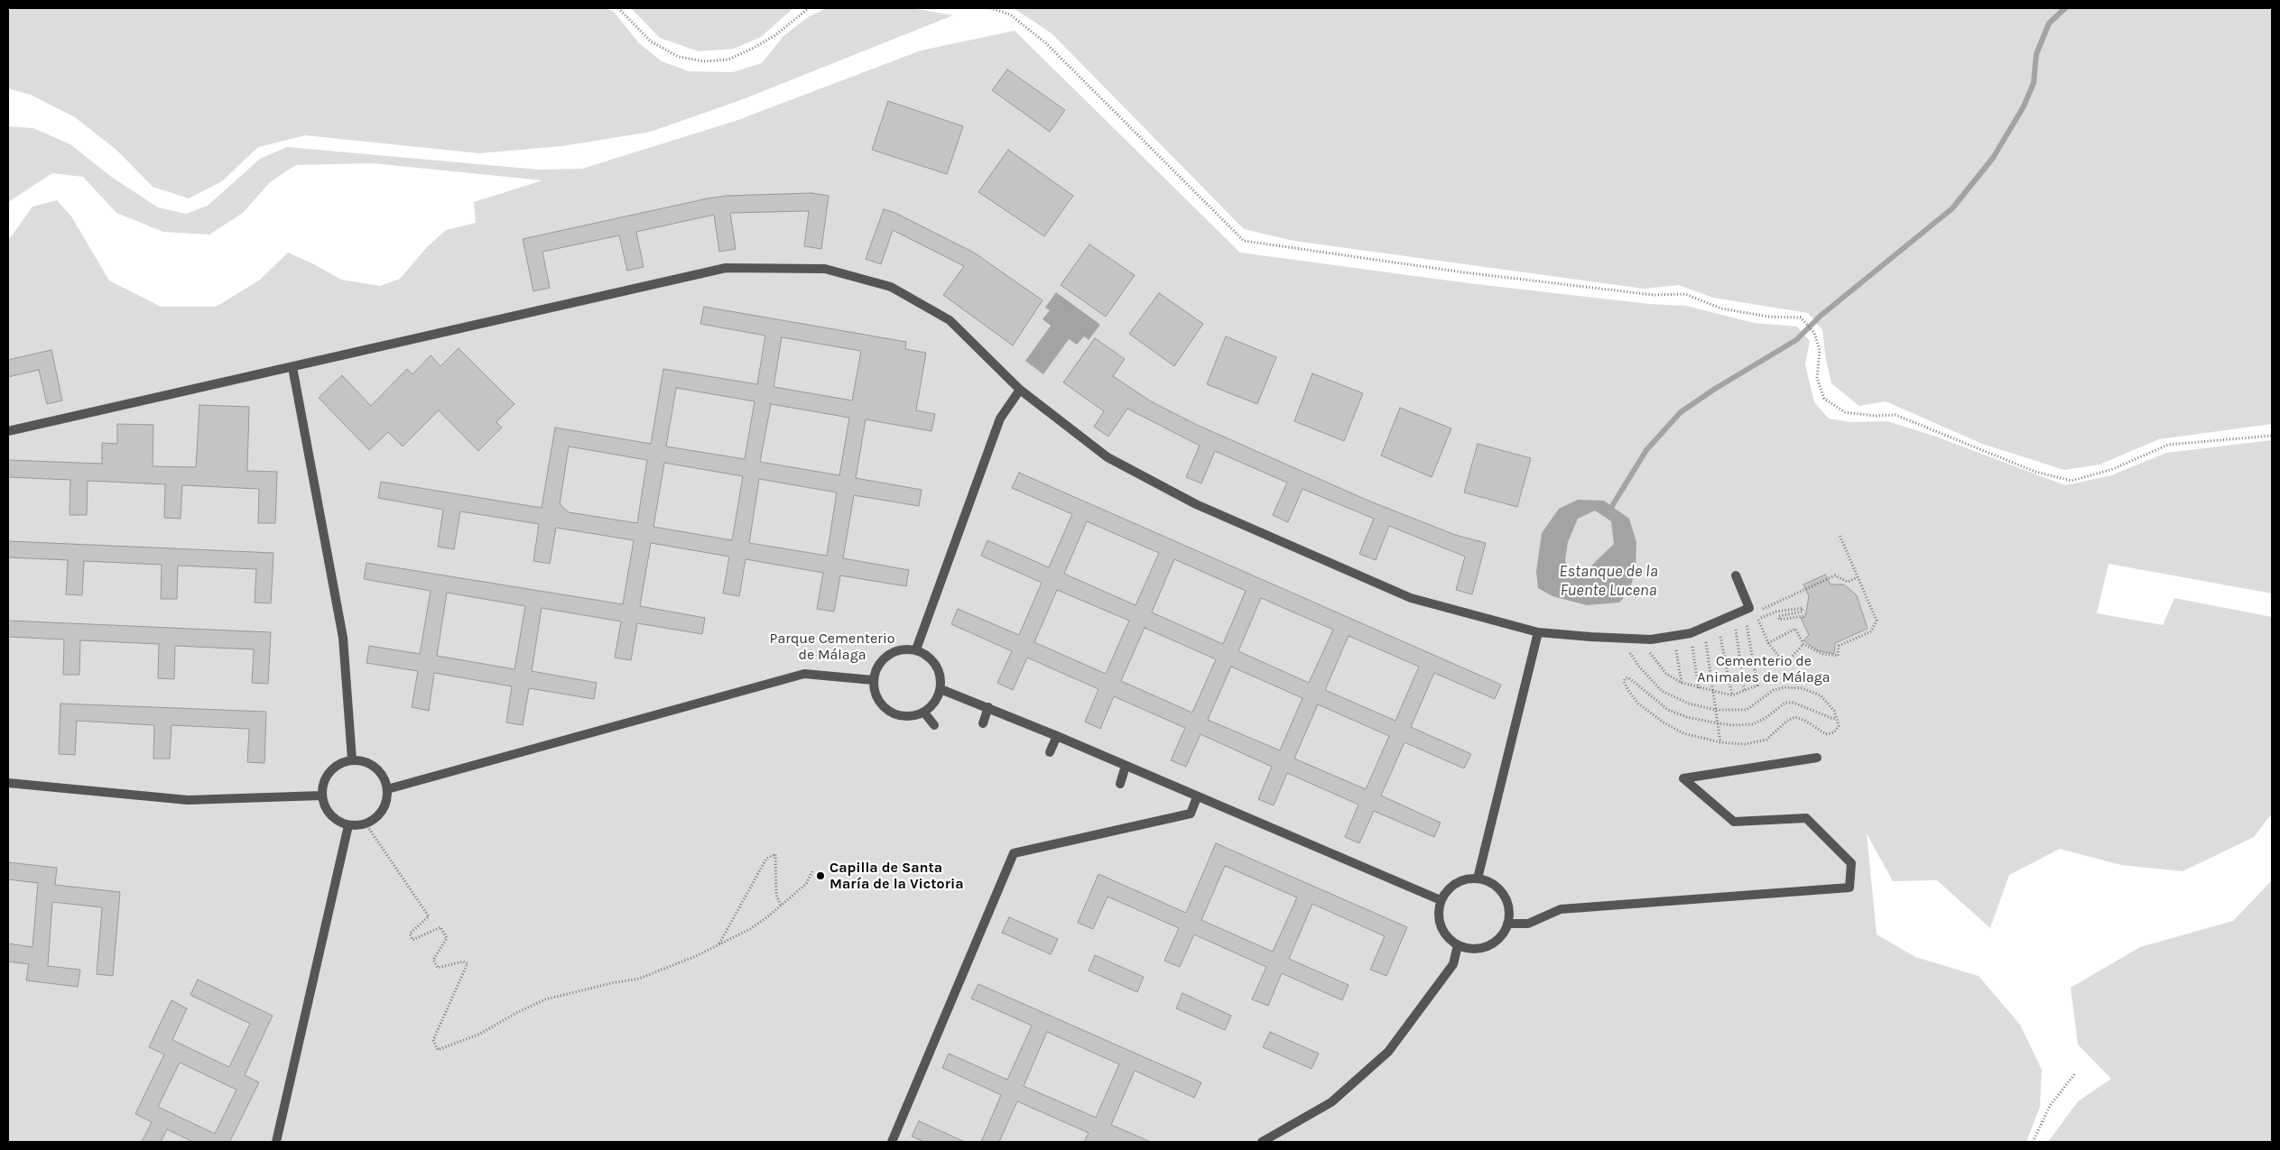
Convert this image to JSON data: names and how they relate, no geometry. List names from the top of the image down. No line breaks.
{"water":["Estanque de la Fuente Lucena"],"parks":["Parque Cementerio de Málaga","Cementerio de Animales de Málaga"],"places":["Capilla de Santa María de la Victoria"]}
